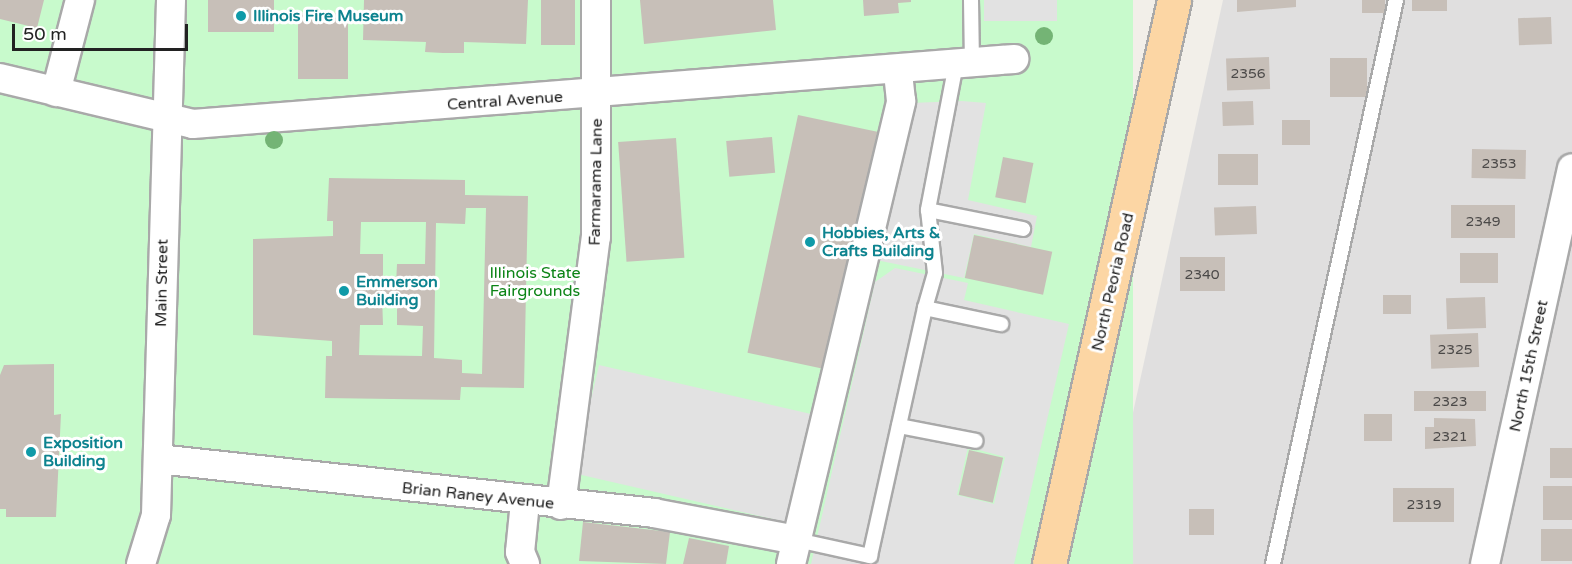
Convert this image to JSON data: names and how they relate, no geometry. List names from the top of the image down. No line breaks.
{"streets":{"main road":["North Peoria Road"],"street":["Central Avenue","Farmarama Lane","Main Street","North 15th Street","Brian Raney Avenue"]},"crossings":[["Central Avenue","Farmarama Lane"],["Central Avenue","Main Street"],["Farmarama Lane","Brian Raney Avenue"],["Main Street","Brian Raney Avenue"]],"parks":["Illinois State Fairgrounds"],"places":["Illinois Fire Museum","Hobbies, Arts & Crafts Building","Emmerson Building","Exposition Building"],"house_numbers":["2356","2353","2349","2340","2325","2323","2321","2319"],"scale_bar":"50 m"}
